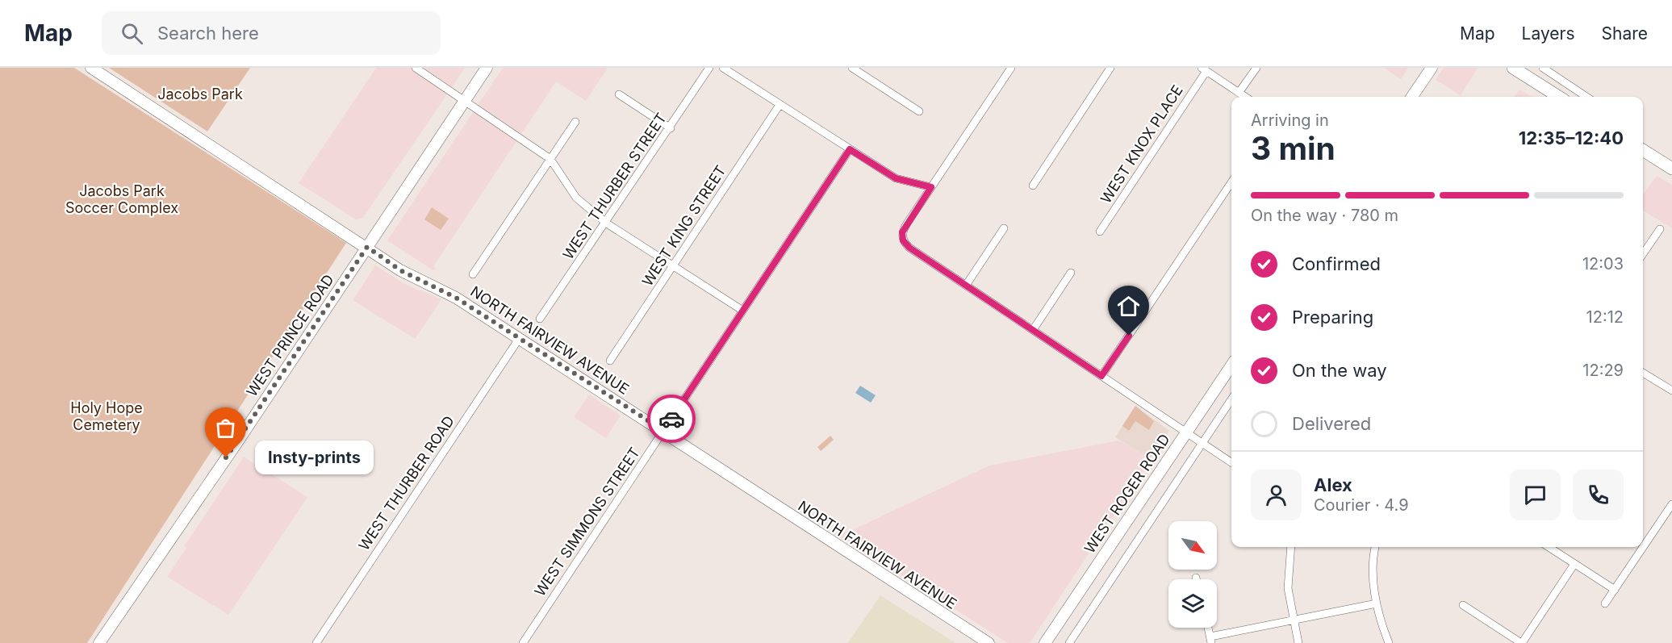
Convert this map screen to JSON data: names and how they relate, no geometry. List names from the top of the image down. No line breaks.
{"streets":{"street":["WEST KNOX PLACE","WEST THURBER STREET","WEST KING STREET","WEST PRINCE ROAD","NORTH FAIRVIEW AVENUE","WEST THURBER ROAD","WEST ROGER ROAD","WEST SIMMONS STREET"]},"crossings":[["WEST PRINCE ROAD","NORTH FAIRVIEW AVENUE"],["NORTH FAIRVIEW AVENUE","WEST THURBER ROAD"],["NORTH FAIRVIEW AVENUE","WEST SIMMONS STREET"]],"parks":["Jacobs Park","Jacobs Park Soccer Complex","Holy Hope Cemetery"],"places":["Insty-prints"],"north":"bottom right","page":{"header":"Map","search":"Search here","nav":["Map","Layers","Share"],"heading":["3 min","Arriving in","12:35–12:40"],"panel":["Alex","Courier · 4.9"],"bar":"On the way · 780 m","list":[["Confirmed","12:03"],["Preparing","12:12"],["On the way","12:29"],"Delivered"],"bubble":"Insty-prints"}}
